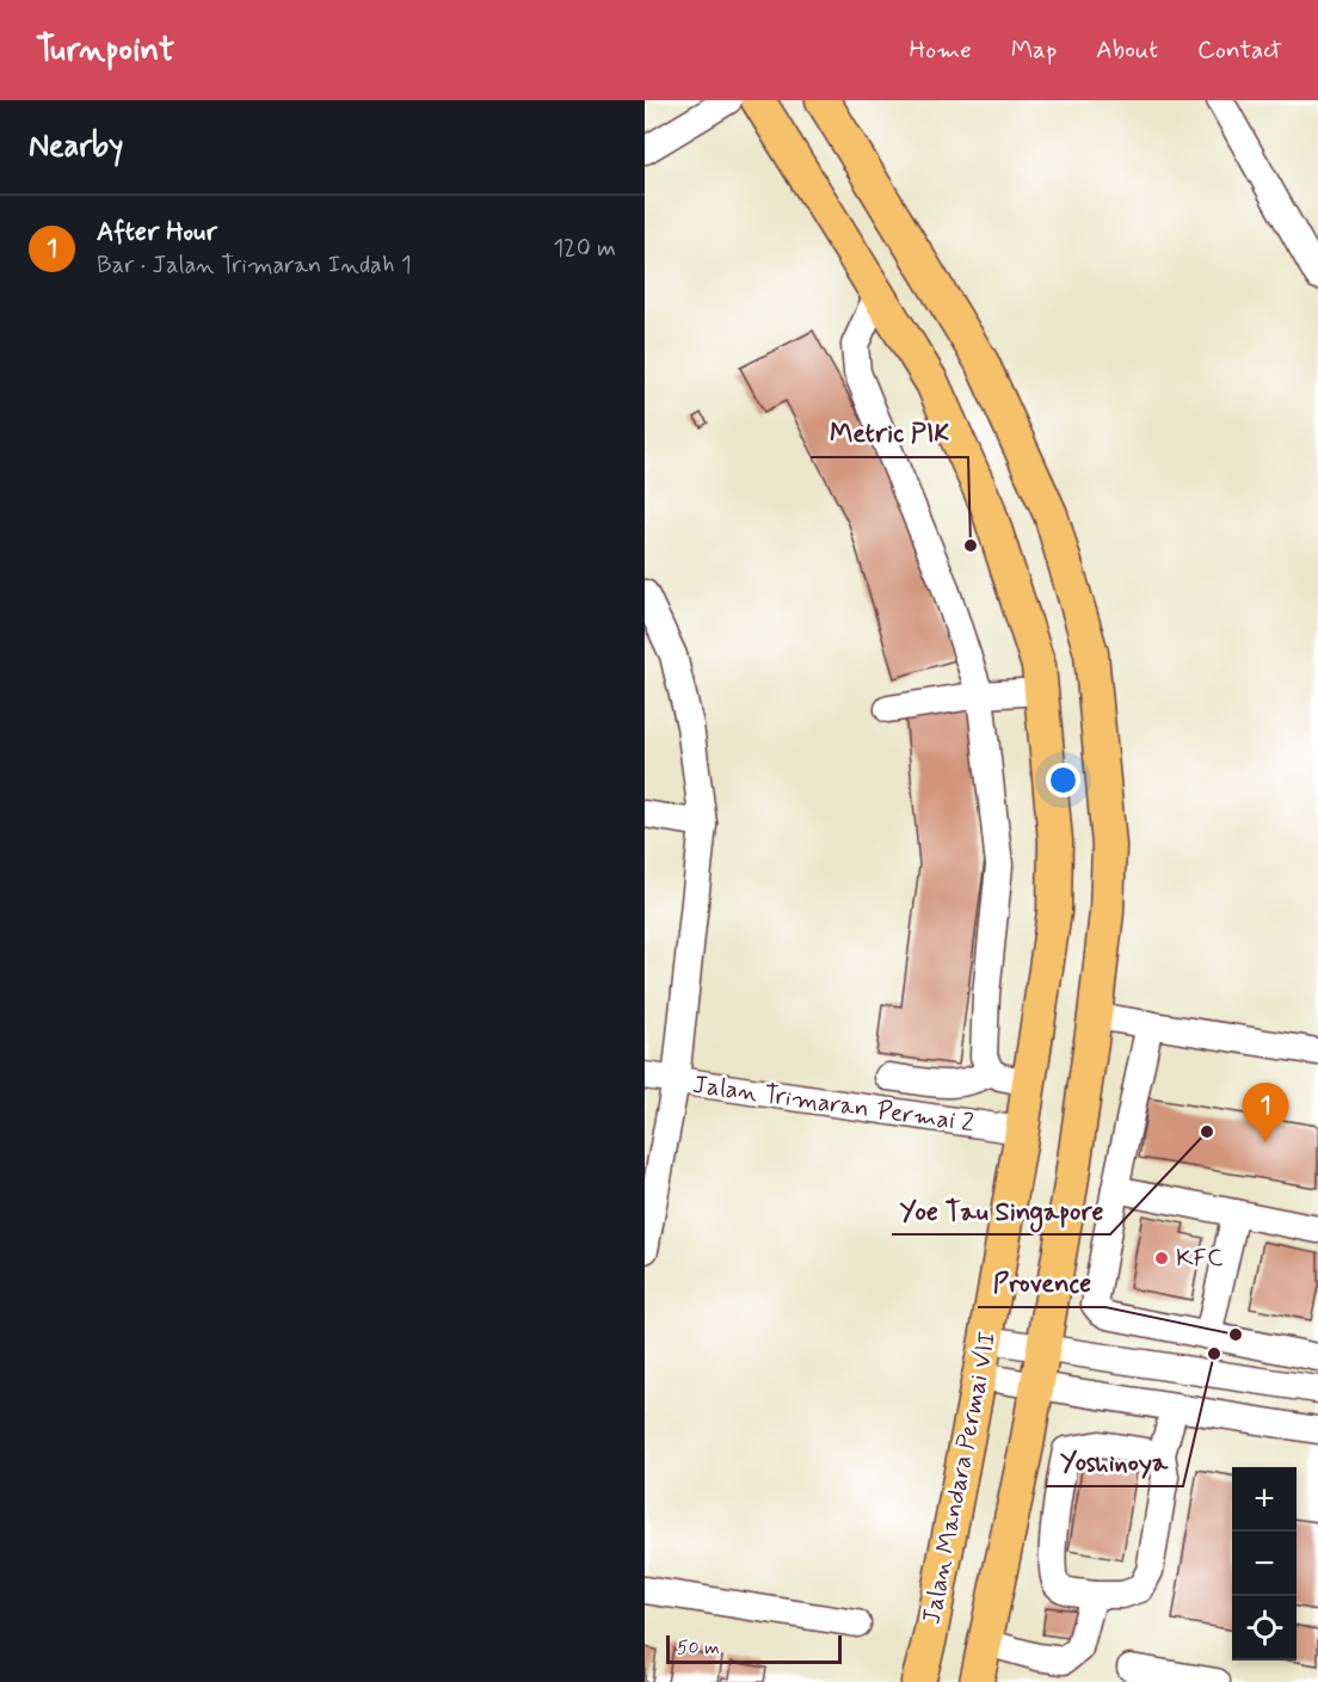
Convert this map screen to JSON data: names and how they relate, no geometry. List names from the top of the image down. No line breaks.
{"streets":{"main road":["Jalan Mandara Permai VII"],"street":["Jalan Trimaran Permai 2"]},"crossings":[["Jalan Trimaran Permai 2","Jalan Mandara Permai VII"]],"places":["Metric PIK","Yoe Tau Singapore","KFC","Provence","Yoshinoya"],"scale_bar":"50 m","page":{"header":"Turnpoint","nav":["Home","Map","About","Contact"],"heading":"Nearby","list":[{"mark":"1","name":"After Hour","note":"Bar · Jalan Trimaran Indah 1","value":"120 m"}],"pins":"1","map_buttons":["+","−"],"scale":"50 m"}}
